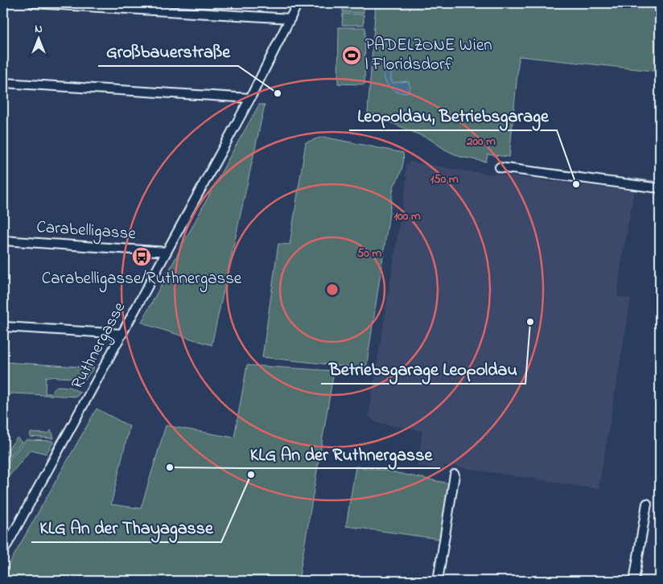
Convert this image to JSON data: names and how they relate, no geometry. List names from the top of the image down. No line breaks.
{"streets":{"street":["Carabelligasse","Ruthnergasse"]},"crossings":[["Carabelligasse","Ruthnergasse"]],"places":{"sports":["PADELZONE Wien | Floridsdorf"],"other":["Großbauerstraße","Leopoldau, Betriebsgarage","Betriebsgarage Leopoldau","KLG An der Ruthnergasse","KLG An der Thayagasse"],"bus stop":["Carabelligasse/Ruthnergasse"]},"north":"top","rings":["200 m","150 m","100 m","50 m"]}
